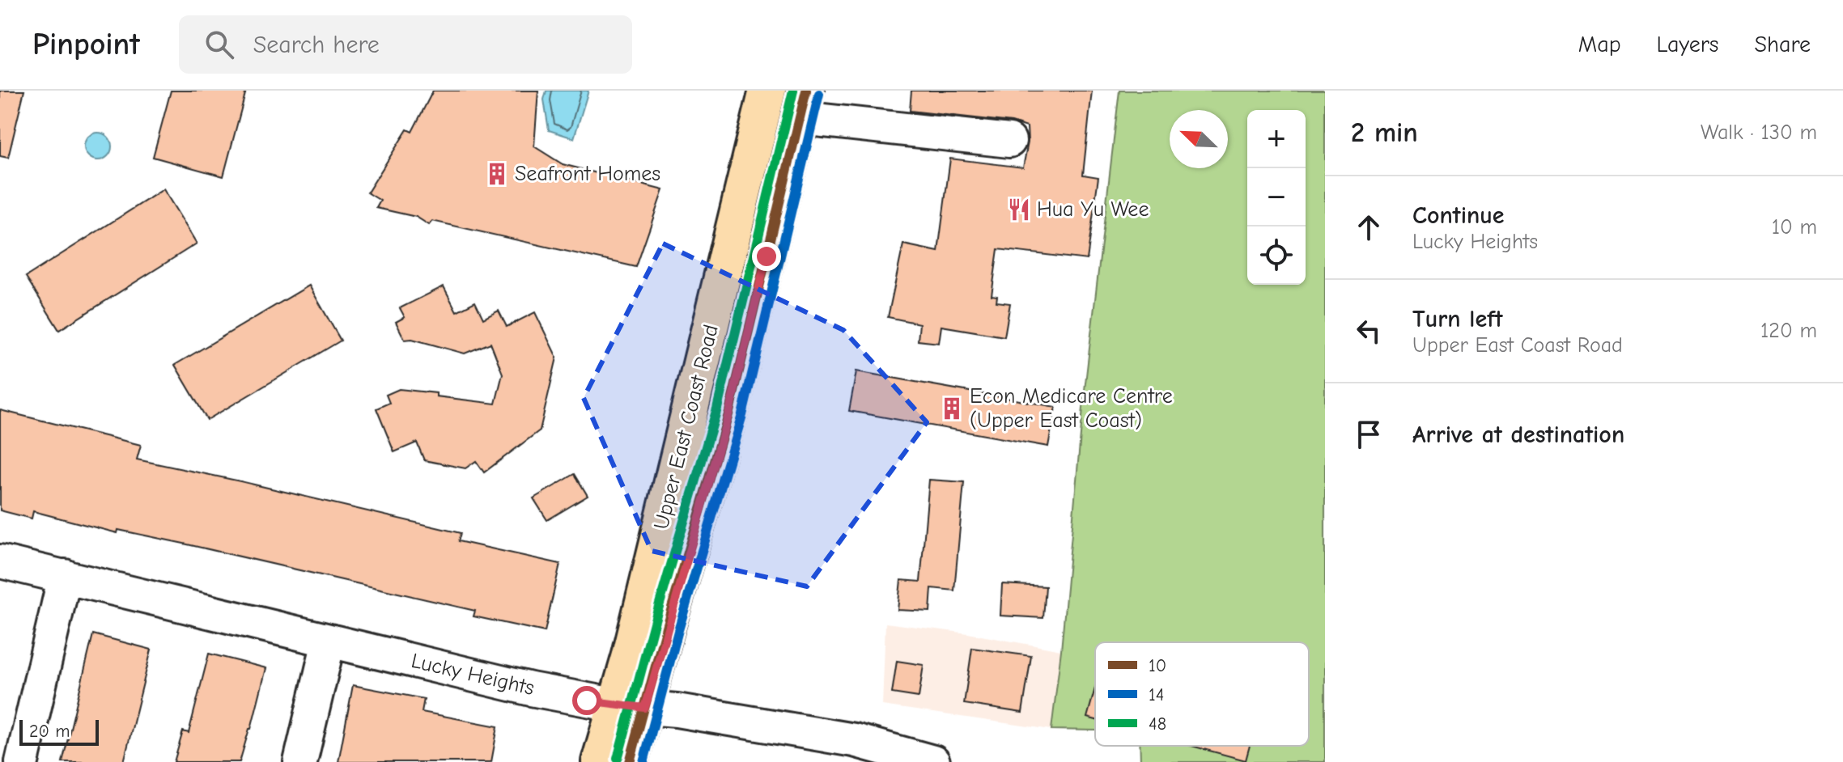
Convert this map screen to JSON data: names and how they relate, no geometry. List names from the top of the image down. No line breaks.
{"streets":{"main road":["Upper East Coast Road"],"street":["Lucky Heights"]},"crossings":[["Upper East Coast Road","Lucky Heights"]],"places":{"building":["Seafront Homes","Econ Medicare Centre (Upper East Coast)"],"restaurant":["Hua Yu Wee"]},"lines":["transit line 10","transit line 48","transit line 14"],"legend":["10","14","48"],"scale_bar":"20 m","north":"top left","page":{"header":"Pinpoint","search":"Search here","nav":["Map","Layers","Share"],"heading":["2 min","Walk · 130 m"],"map_buttons":["+","−"],"list":[["Continue","Lucky Heights","10 m"],["Turn left","Upper East Coast Road","120 m"],"Arrive at destination"],"scale":"20 m"}}
